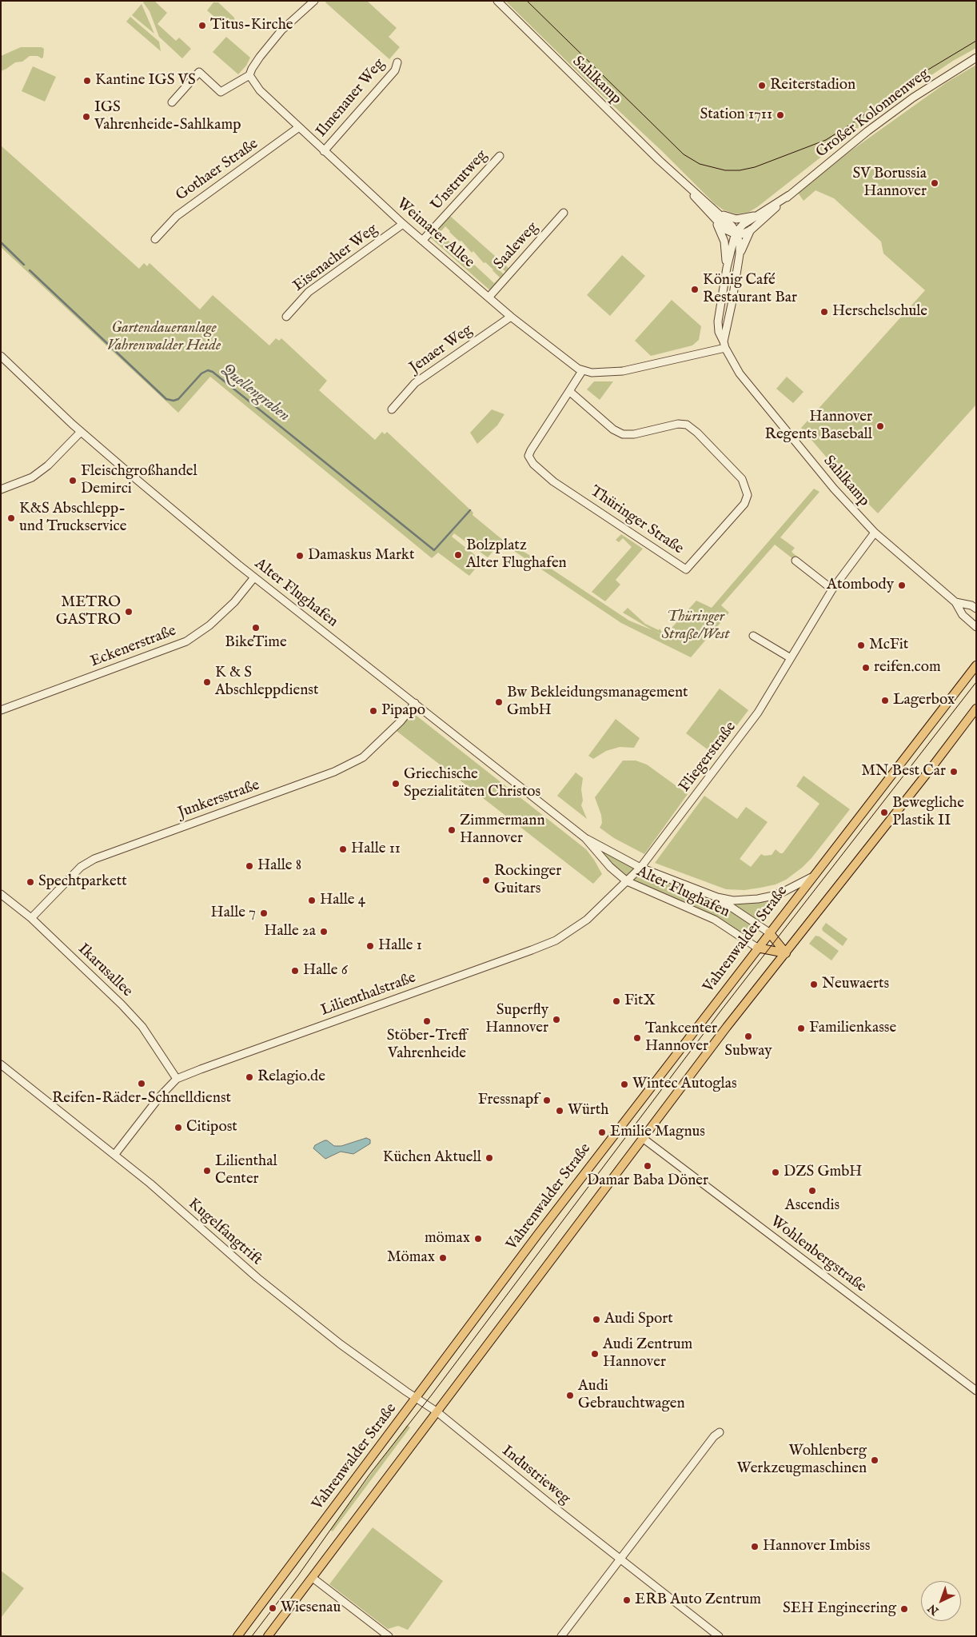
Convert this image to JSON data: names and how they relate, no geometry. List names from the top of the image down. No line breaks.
{"streets":{"main road":["Vahrenwalder Straße"],"street":["Sahlkamp","Ilmenauer Weg","Großer Kolonnenweg","Gothaer Straße","Unstrutweg","Weimarer Allee","Saaleweg","Eisenacher Weg","Jenaer Weg","Thüringer Straße","Alter Flughafen","Eckenerstraße","Fliegerstraße","Junkersstraße","Ikarusallee","Lilienthalstraße","Kugelfangtrift","Wohlenbergstraße","Industrieweg"]},"crossings":[["Sahlkamp","Großer Kolonnenweg"],["Sahlkamp","Fliegerstraße"],["Ilmenauer Weg","Weimarer Allee"],["Gothaer Straße","Weimarer Allee"],["Unstrutweg","Weimarer Allee"],["Weimarer Allee","Saaleweg"],["Weimarer Allee","Eisenacher Weg"],["Weimarer Allee","Jenaer Weg"],["Weimarer Allee","Thüringer Straße"],["Alter Flughafen","Eckenerstraße"],["Alter Flughafen","Fliegerstraße"],["Alter Flughafen","Junkersstraße"],["Alter Flughafen","Vahrenwalder Straße"],["Alter Flughafen","Lilienthalstraße"],["Fliegerstraße","Lilienthalstraße"],["Junkersstraße","Ikarusallee"],["Vahrenwalder Straße","Kugelfangtrift"],["Ikarusallee","Lilienthalstraße"],["Lilienthalstraße","Kugelfangtrift"],["Kugelfangtrift","Industrieweg"]],"water":["Quellengraben"],"parks":["Gartendaueranlage Vahrenwalder Heide","Thüringer Straße/West"],"places":["Titus-Kirche","Kantine IGS VS","Reiterstadion","Station 1711","IGS Vahrenheide-Sahlkamp","SV Borussia Hannover","König Café Restaurant Bar","Herschelschule","Hannover Regents Baseball","Fleischgroßhandel Demirci","K&S Abschlepp- und Truckservice","Bolzplatz Alter Flughafen","Damaskus Markt","Atombody","METRO GASTRO","BikeTime","McFit","reifen.com","K & S Abschleppdienst","Lagerbox","Bw Bekleidungsmanagement GmbH","Pipapo","MN Best Car","Griechische Spezialitäten Christos","Bewegliche Plastik II","Zimmermann Hannover","Halle 11","Halle 8","Rockinger Guitars","Spechtparkett","Halle 4","Halle 7","Halle 2a","Halle 1","Halle 6","Neuwaerts","FitX","Superfly Hannover","Stöber-Treff Vahrenheide","Familienkasse","Subway","Tankcenter Hannover","Relagio.de","Reifen-Räder-Schnelldienst","Wintec Autoglas","Fressnapf","Würth","Citipost","Emilie Magnus","Küchen Aktuell","Damar Baba Döner","Lilienthal Center","DZS GmbH","Ascendis","mömax","Mömax","Audi Sport","Audi Zentrum Hannover","Audi Gebrauchtwagen","Wohlenberg Werkzeugmaschinen","Hannover Imbiss","ERB Auto Zentrum","Wiesenau","SEH Engineering"],"north":"bottom left"}
